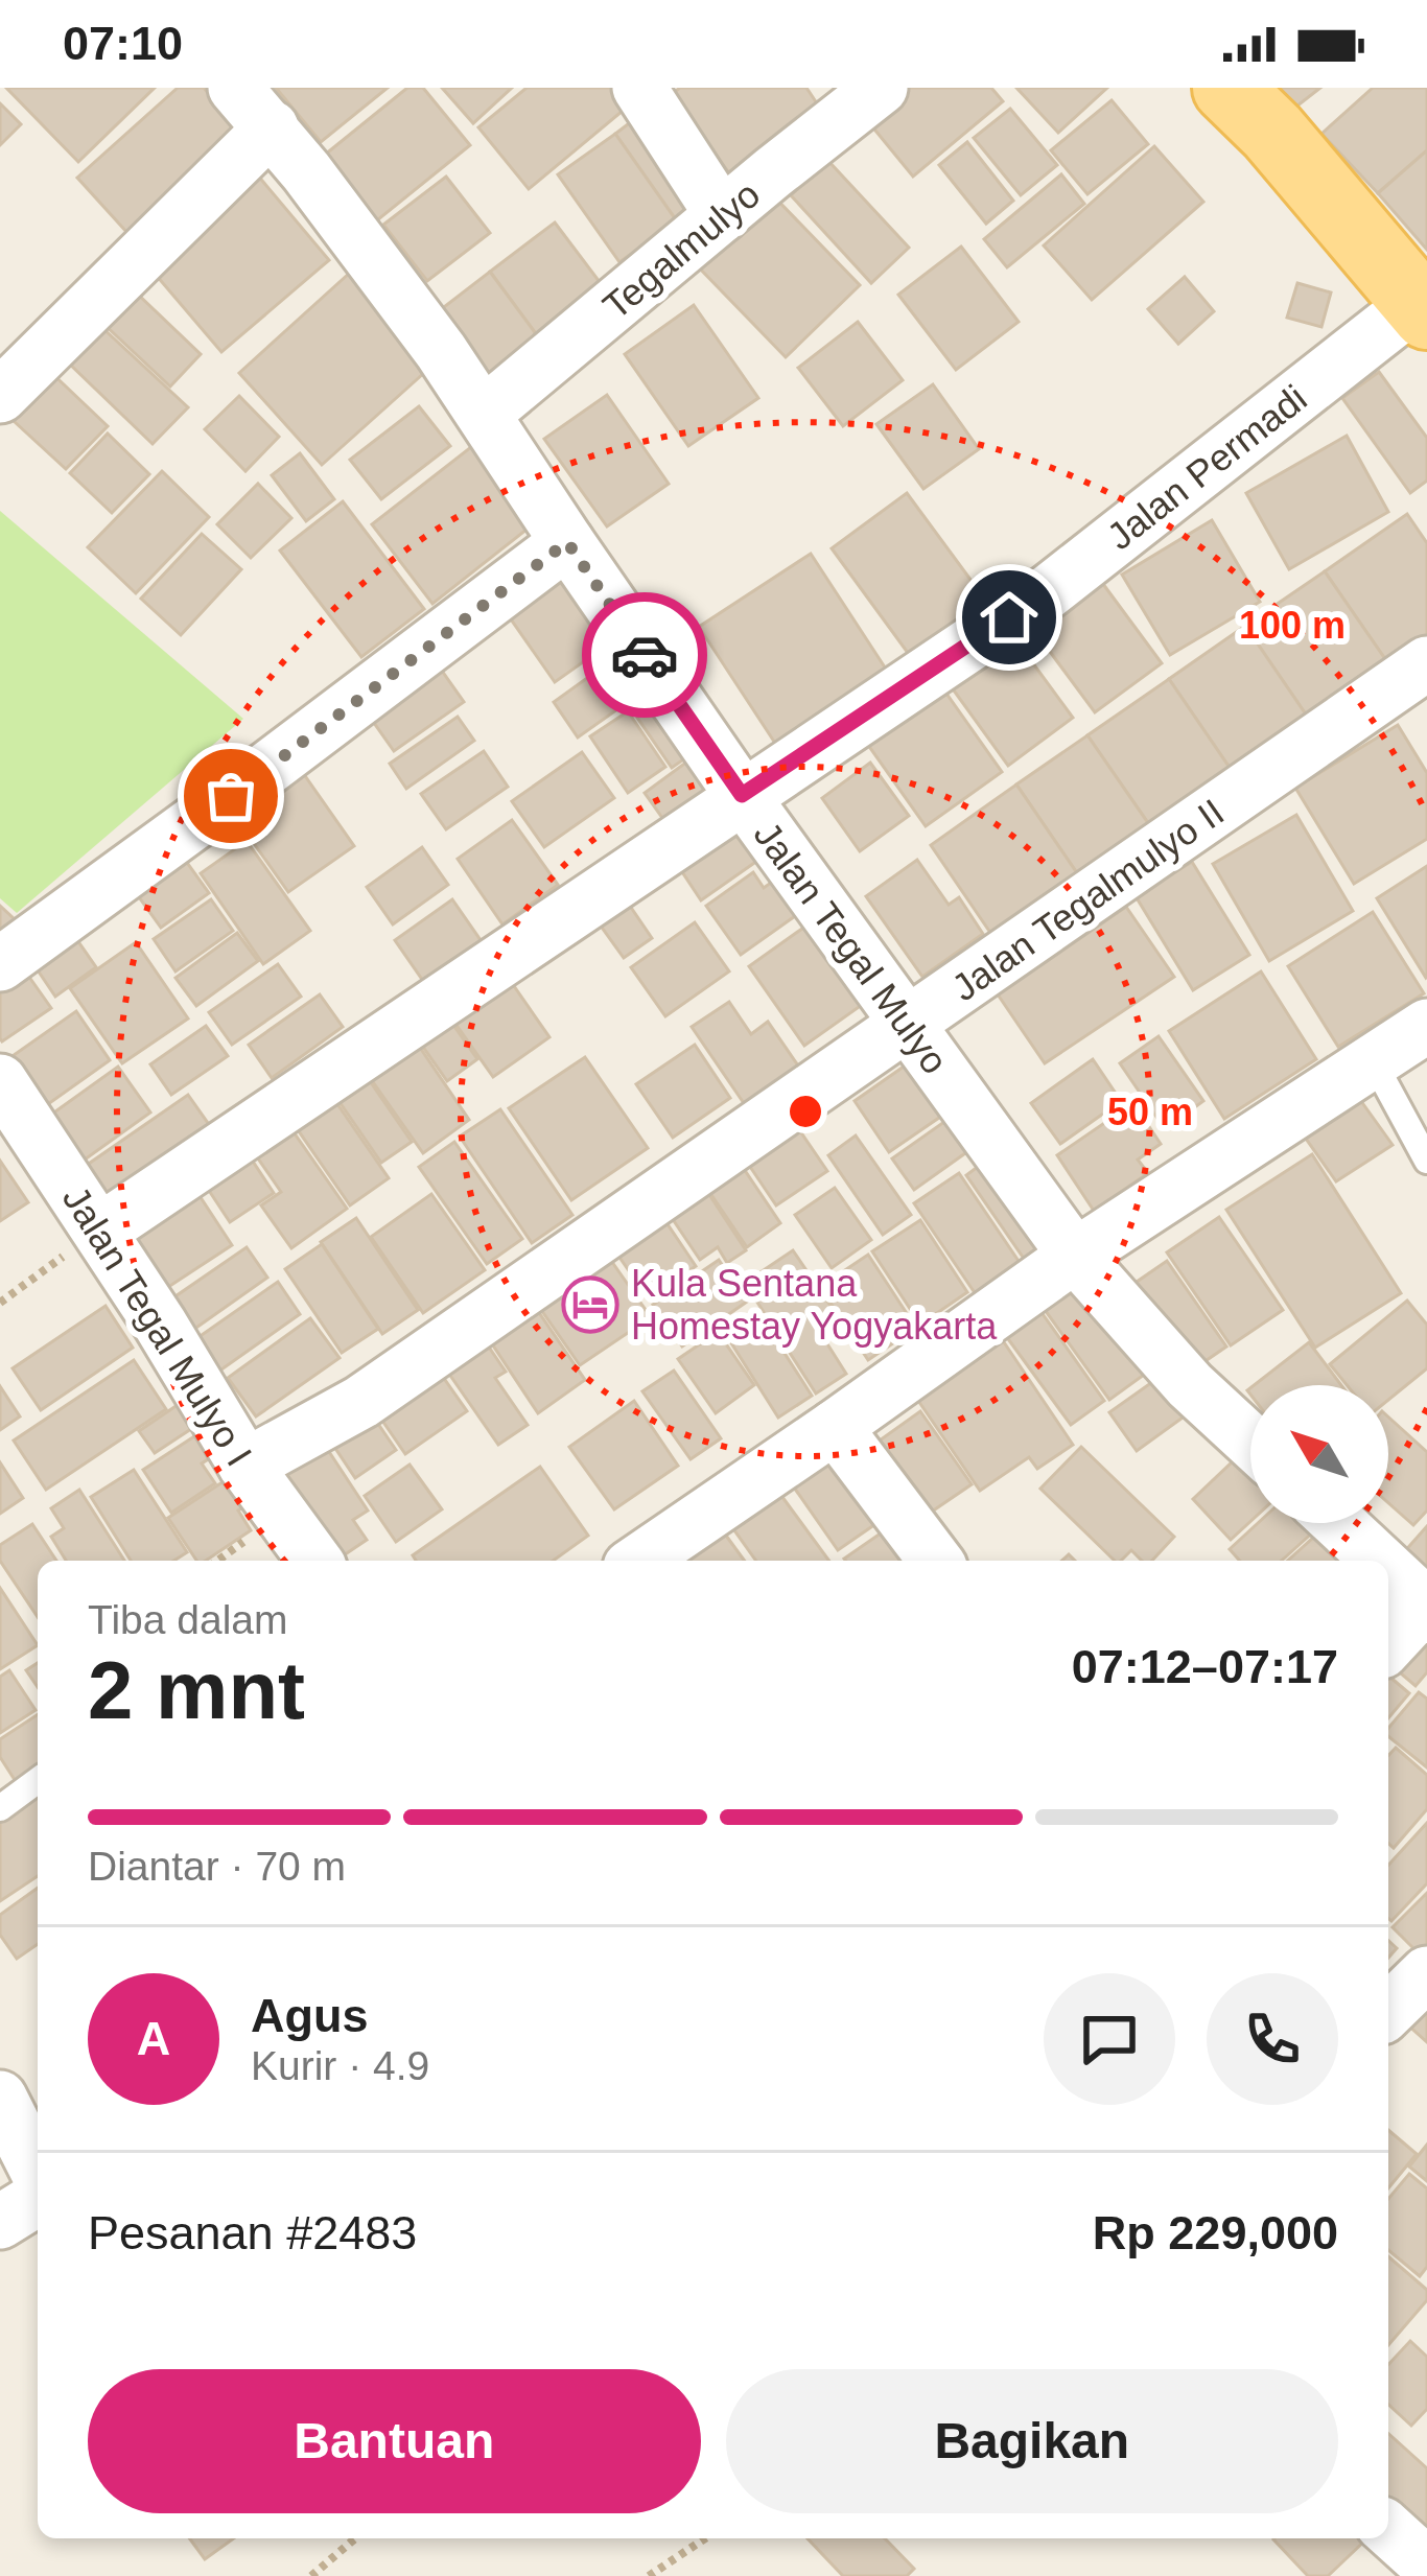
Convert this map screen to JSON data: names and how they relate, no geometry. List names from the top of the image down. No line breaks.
{"streets":{"street":["Tegalmulyo","Jalan Permadi","Jalan Tegalmulyo II","Jalan Tegal Mulyo","Jalan Tegal Mulyo I"]},"crossings":[["Tegalmulyo","Jalan Tegal Mulyo"],["Jalan Permadi","Jalan Tegal Mulyo"],["Jalan Permadi","Jalan Tegal Mulyo I"],["Jalan Tegalmulyo II","Jalan Tegal Mulyo"],["Jalan Tegalmulyo II","Jalan Tegal Mulyo I"]],"places":{"hotel":["Kula Sentana Homestay Yogyakarta"]},"north":"top left","page":{"status":"07:10","heading":["2 mnt","Tiba dalam","07:12–07:17"],"panel":["Agus","Kurir · 4.9","Pesanan #2483","Rp 229,000"],"bar":"Diantar · 70 m","round":"A","buttons":["Bantuan","Bagikan"]},"rings":["100 m","50 m"]}
